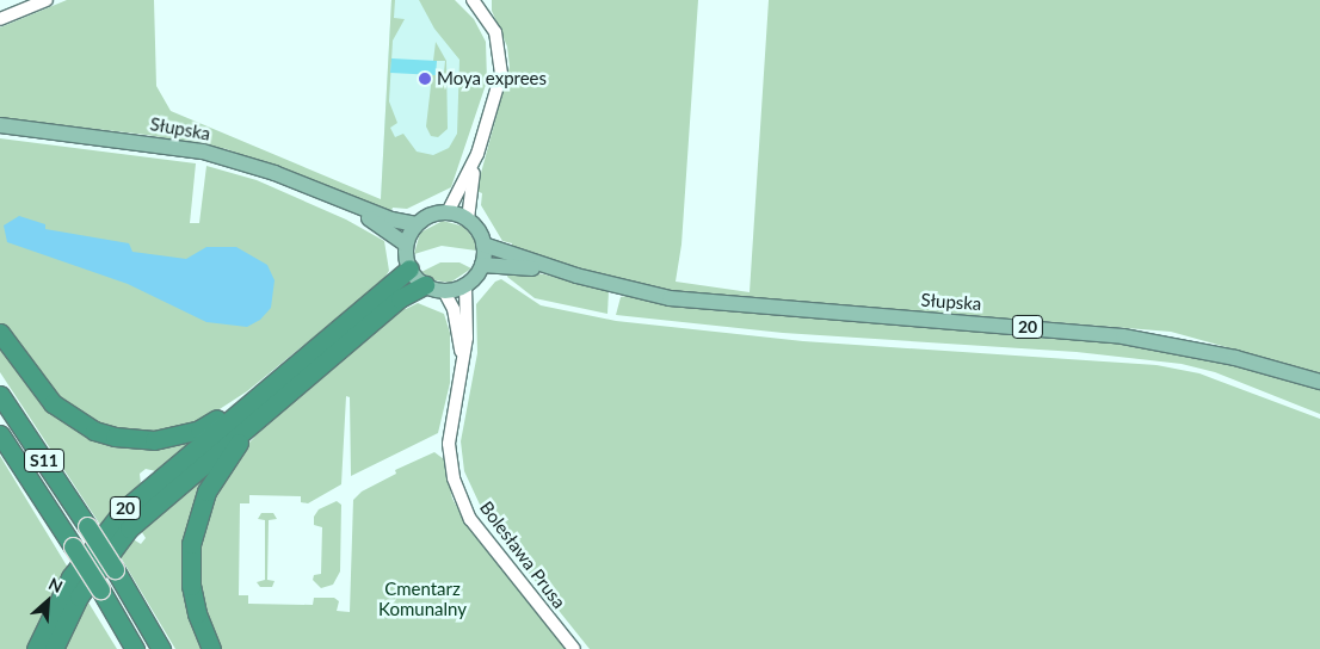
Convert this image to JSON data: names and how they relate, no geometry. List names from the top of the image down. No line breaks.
{"streets":{"highway":["20","S11"],"main road":["Słupska"],"street":["Bolesława Prusa"]},"crossings":[["Słupska","20"],["Słupska","Bolesława Prusa"],["20","Bolesława Prusa"]],"parks":["Cmentarz Komunalny"],"places":["Moya exprees"],"north":"top right"}
